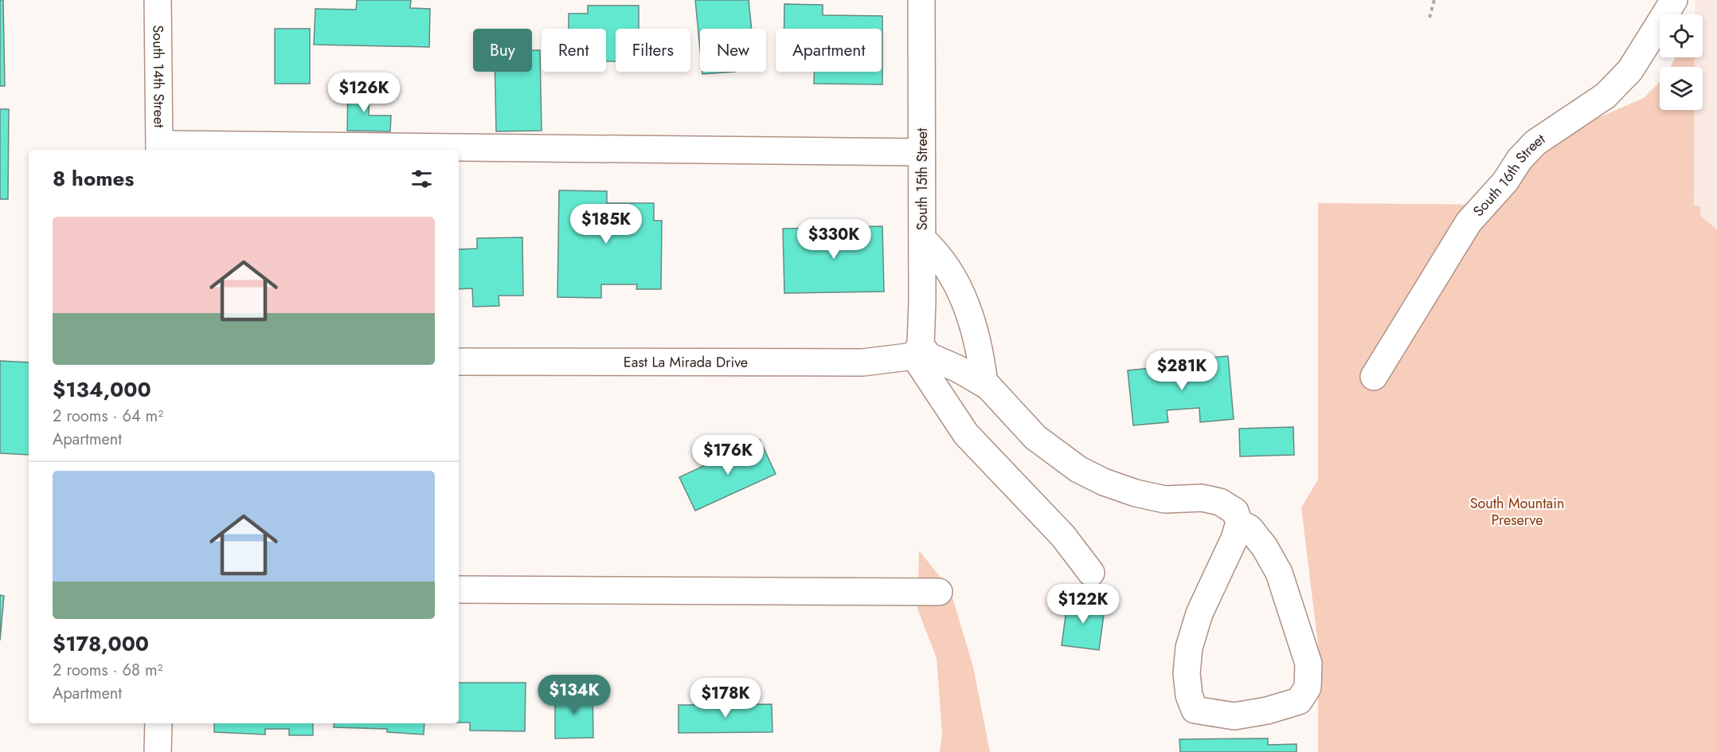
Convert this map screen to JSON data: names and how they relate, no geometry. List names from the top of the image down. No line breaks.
{"streets":{"street":["South 14th Street","South 16th Street","South 15th Street","East La Mirada Drive"]},"crossings":[["South 15th Street","East La Mirada Drive"]],"parks":["South Mountain Preserve"],"page":{"chip":["Buy","Rent","Filters","New","Apartment"],"price":["$126K","$185K","$330K","$281K","$176K","$122K","$134K","$178K"],"heading":"8 homes","list":[{"name":"$134,000","note":"2 rooms · 64 m² · Apartment"},{"name":"$178,000","note":"2 rooms · 68 m² · Apartment"}]}}
